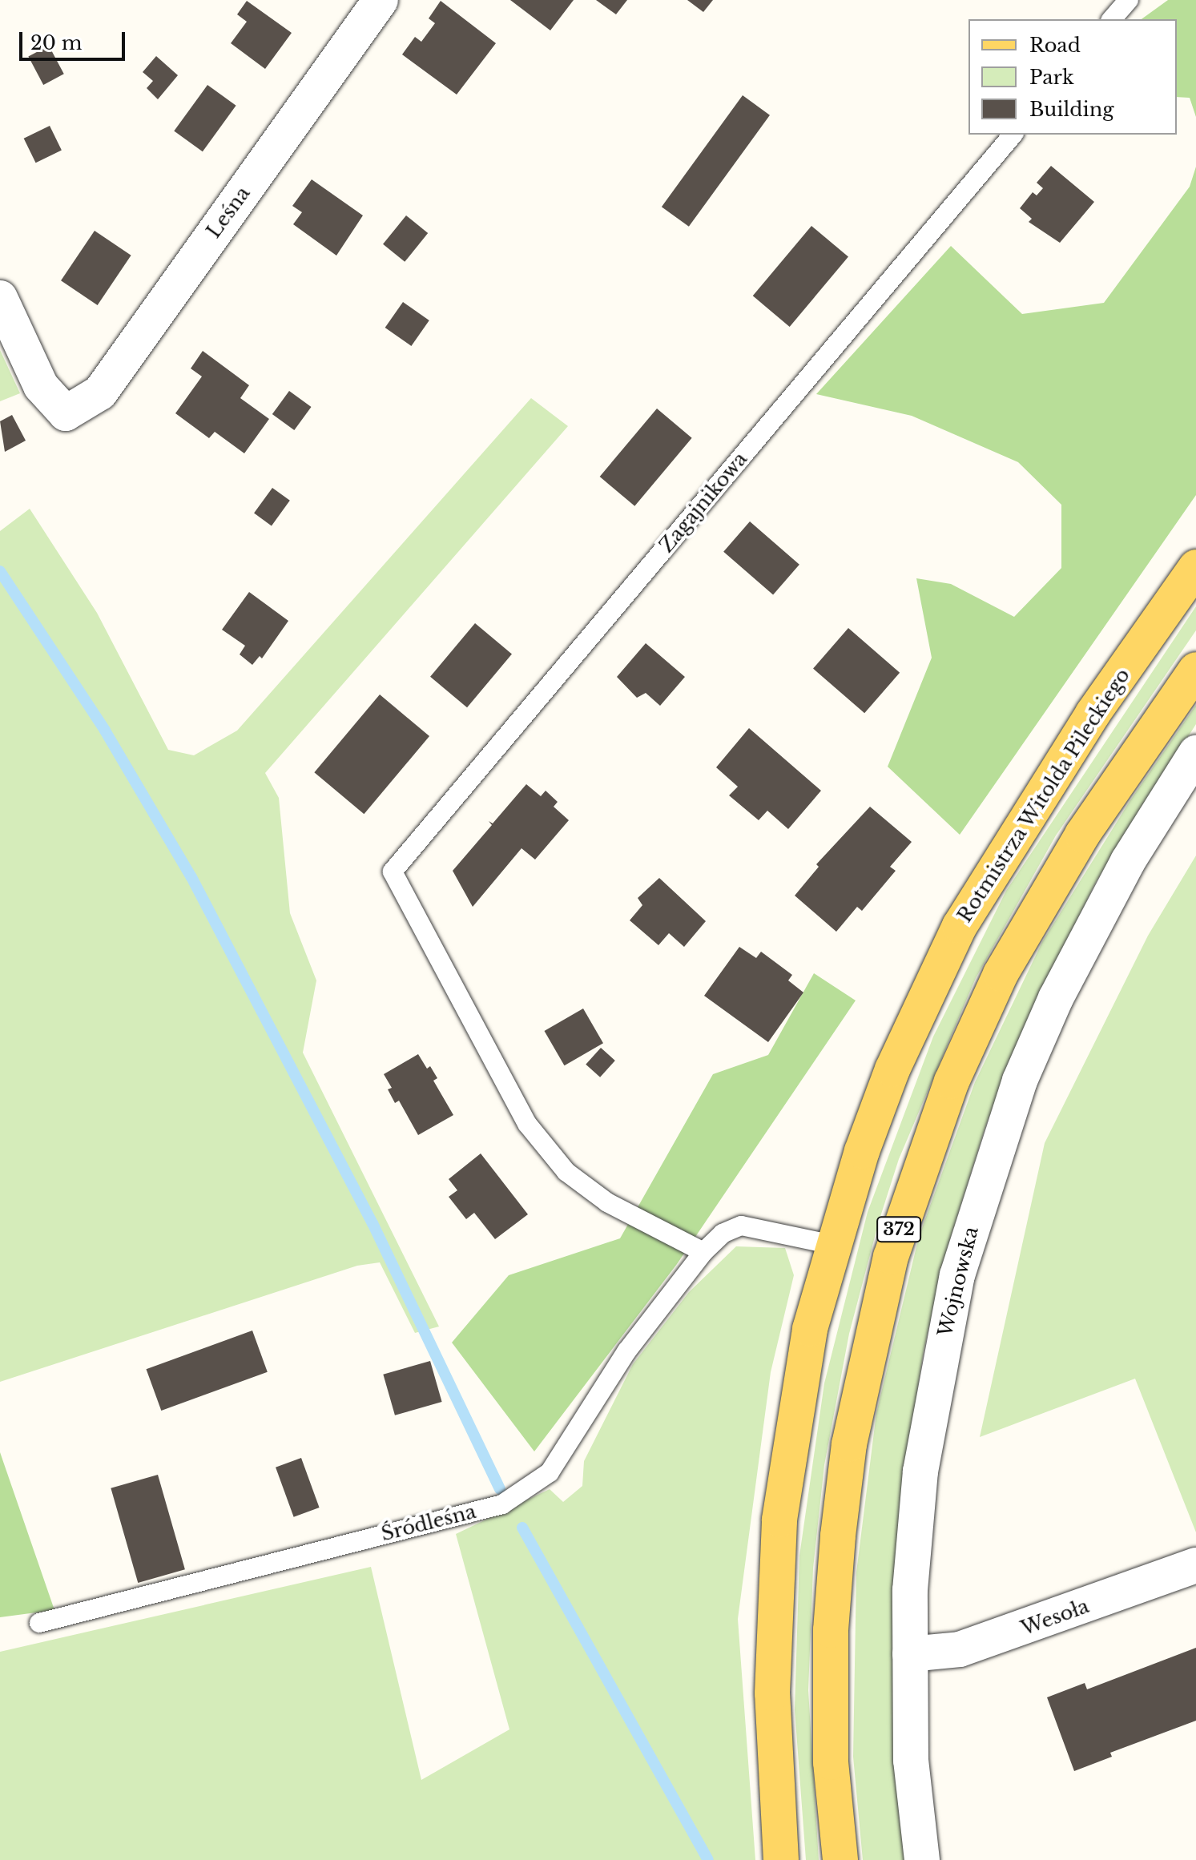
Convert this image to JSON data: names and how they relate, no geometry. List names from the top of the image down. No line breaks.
{"streets":{"main road":["Rotmistrza Witolda Pileckiego","372"],"street":["Leśna","Wojnowska","Wesoła"],"lane":["Zagajnikowa","Śródleśna"]},"crossings":[["Zagajnikowa","Śródleśna"],["Rotmistrza Witolda Pileckiego","Śródleśna"],["Wojnowska","Wesoła"]],"legend":["Road","Park","Building"],"scale_bar":"20 m"}
